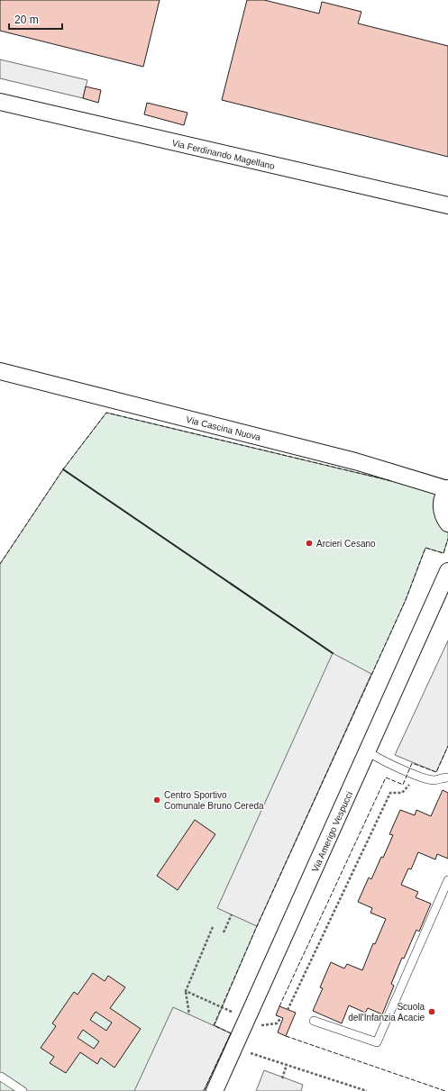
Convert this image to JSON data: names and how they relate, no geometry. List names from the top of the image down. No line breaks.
{"streets":{"street":["Via Ferdinando Magellano","Via Cascina Nuova","Via Amerigo Vespucci"]},"places":["Arcieri Cesano","Centro Sportivo Comunale Bruno Cereda","Scuola dell'Infanzia Acacie"],"scale_bar":"20 m"}
